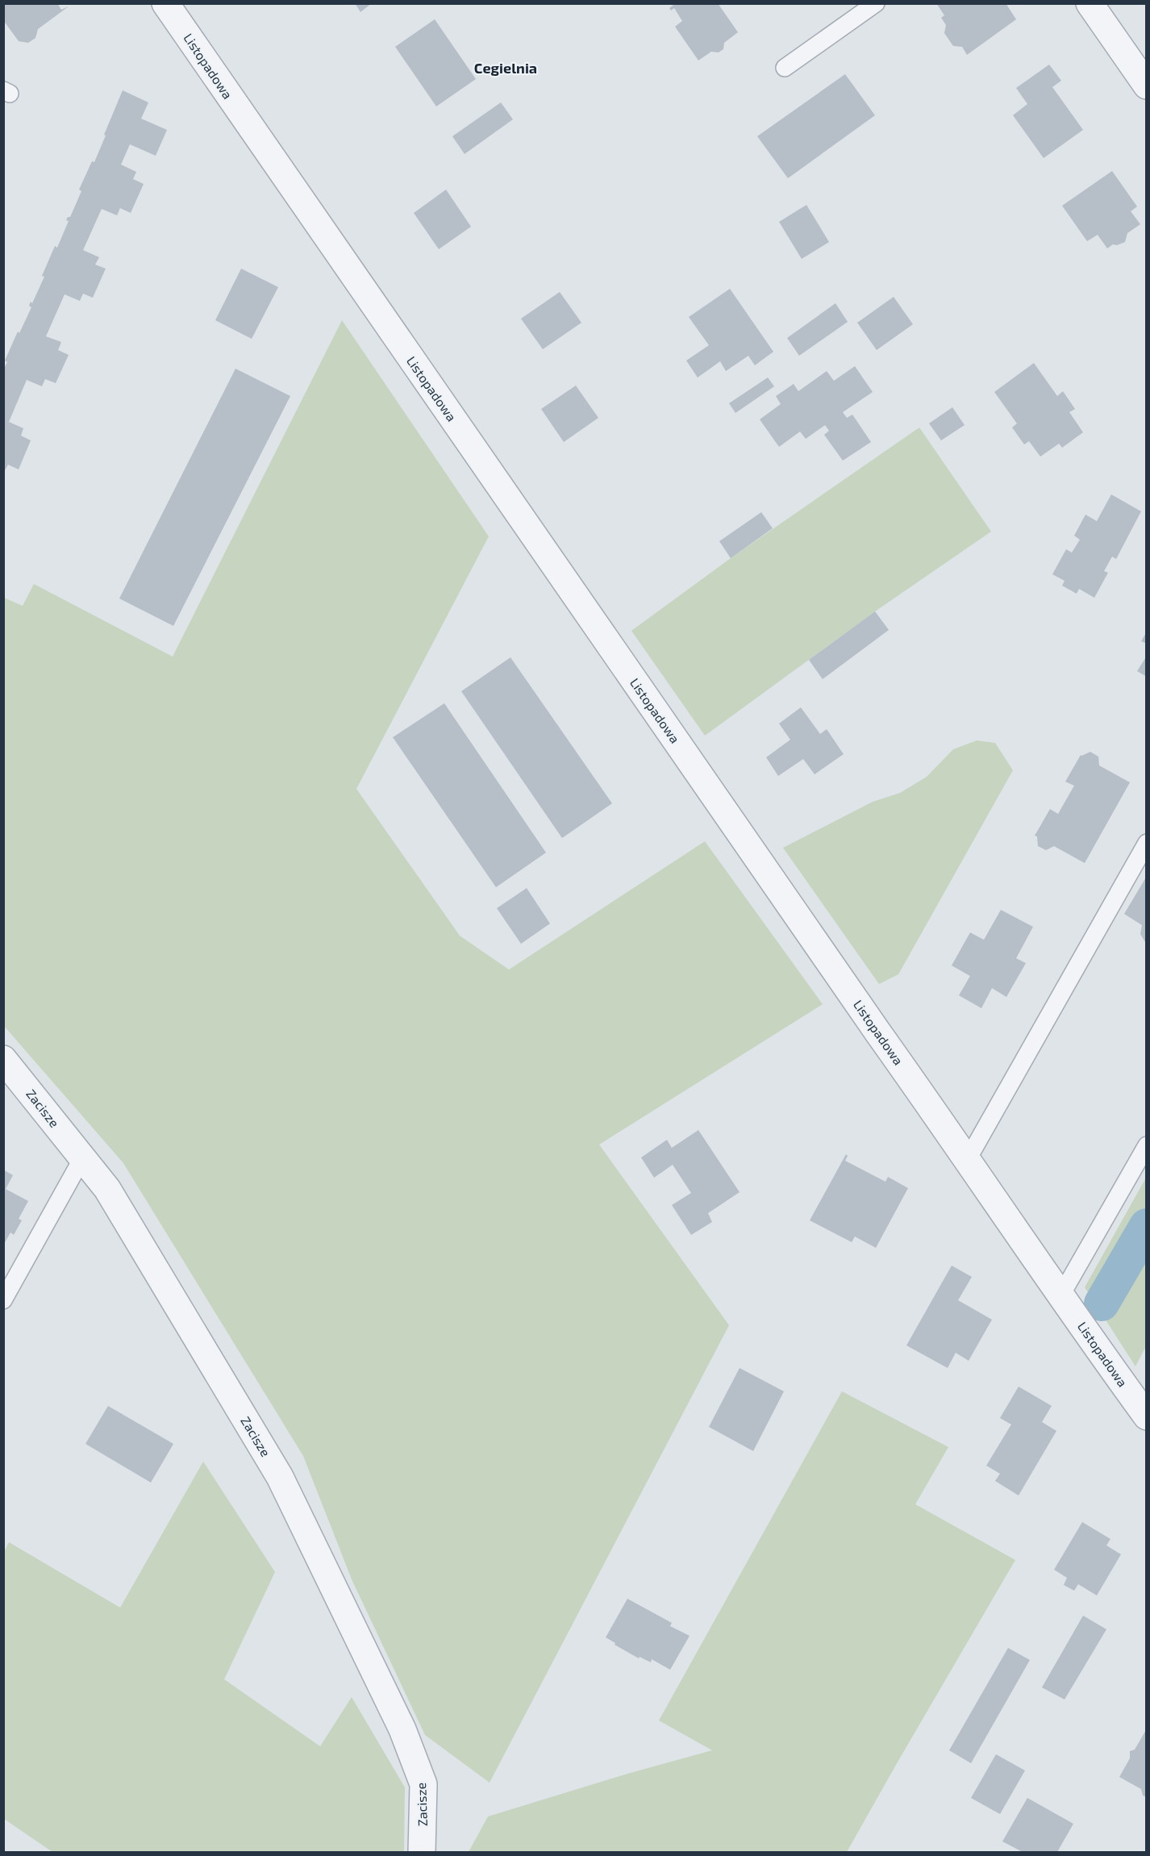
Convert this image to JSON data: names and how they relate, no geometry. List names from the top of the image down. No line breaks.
{"streets":{"street":["Listopadowa","Zacisze"]},"districts":["Cegielnia"]}
